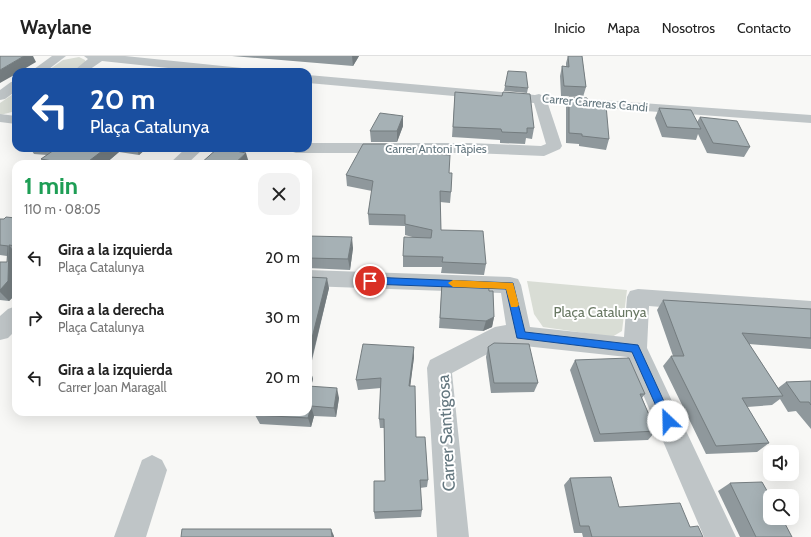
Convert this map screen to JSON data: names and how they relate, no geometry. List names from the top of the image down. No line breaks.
{"streets":{"street":["Carrer Carreras Candi","Carrer Antoni Tàpies","Carrer Santigosa"]},"crossings":[["Carrer Carreras Candi","Carrer Antoni Tàpies"]],"parks":["Plaça Catalunya"],"page":{"header":"Waylane","nav":["Inicio","Mapa","Nosotros","Contacto"],"turn":["20 m","Plaça Catalunya"],"heading":["1 min","110 m · 08:05"],"list":[{"name":"Gira a la izquierda","note":"Plaça Catalunya","value":"20 m"},{"name":"Gira a la derecha","note":"Plaça Catalunya","value":"30 m"},{"name":"Gira a la izquierda","note":"Carrer Joan Maragall","value":"20 m"}]}}
